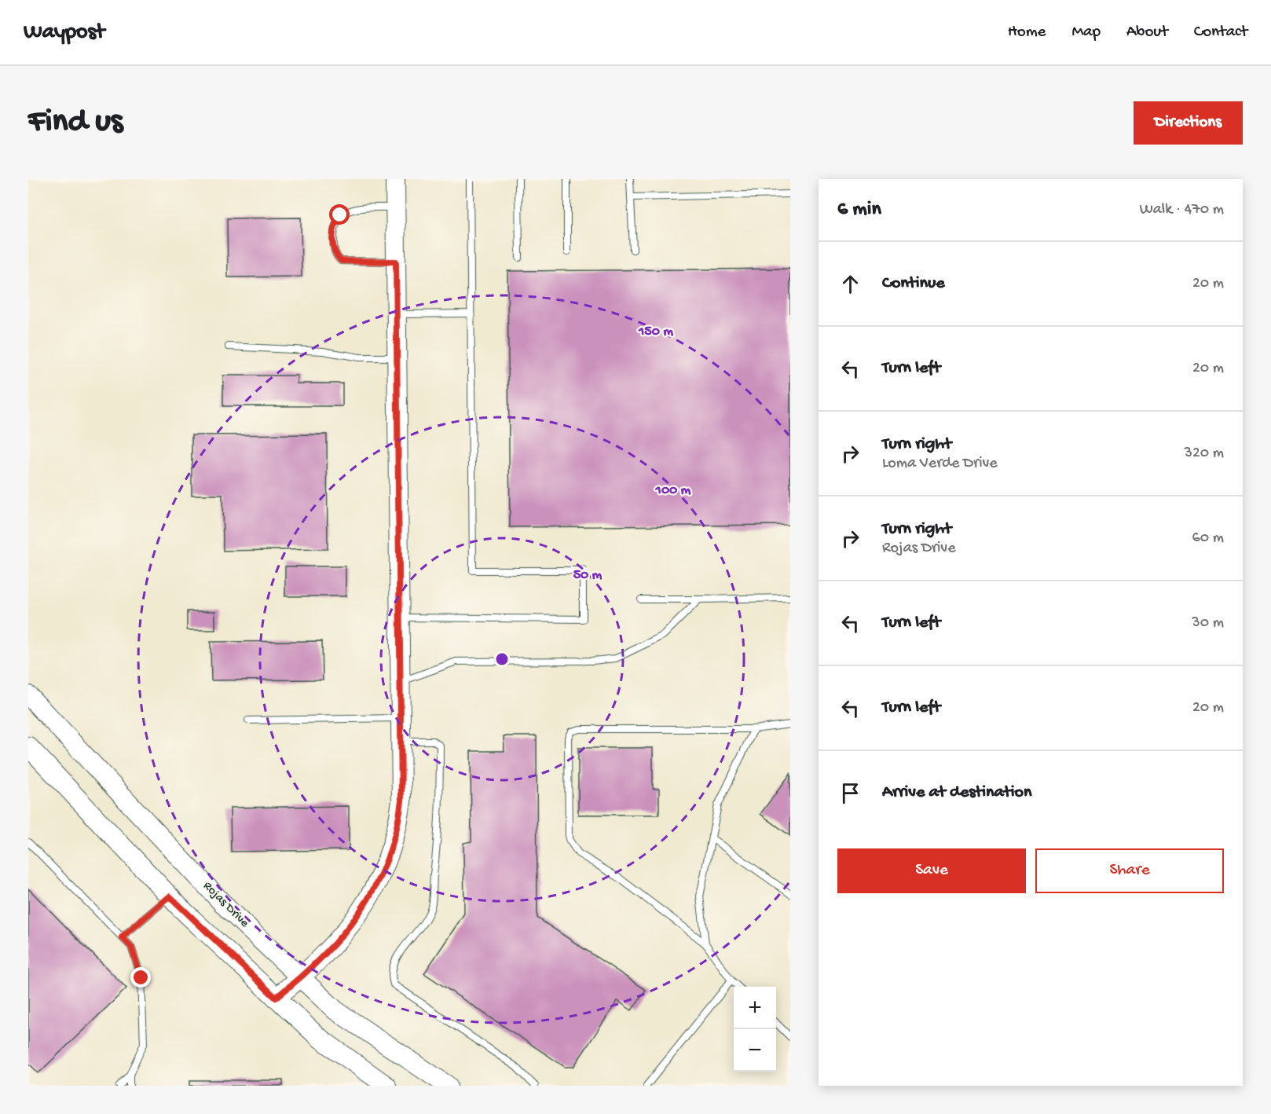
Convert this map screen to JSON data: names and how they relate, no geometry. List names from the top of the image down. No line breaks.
{"streets":{"main road":["Rojas Drive"]},"page":{"header":"Waypost","nav":["Home","Map","About","Contact"],"buttons":["Directions",["Save","Share"]],"title":"Find us","heading":["6 min","Walk · 470 m"],"list":[["Continue","20 m"],["Turn left","20 m"],["Turn right","Loma Verde Drive","320 m"],["Turn right","Rojas Drive","60 m"],["Turn left","30 m"],["Turn left","20 m"],"Arrive at destination"],"map_buttons":["+","−"]},"rings":["150 m","100 m","50 m"]}
